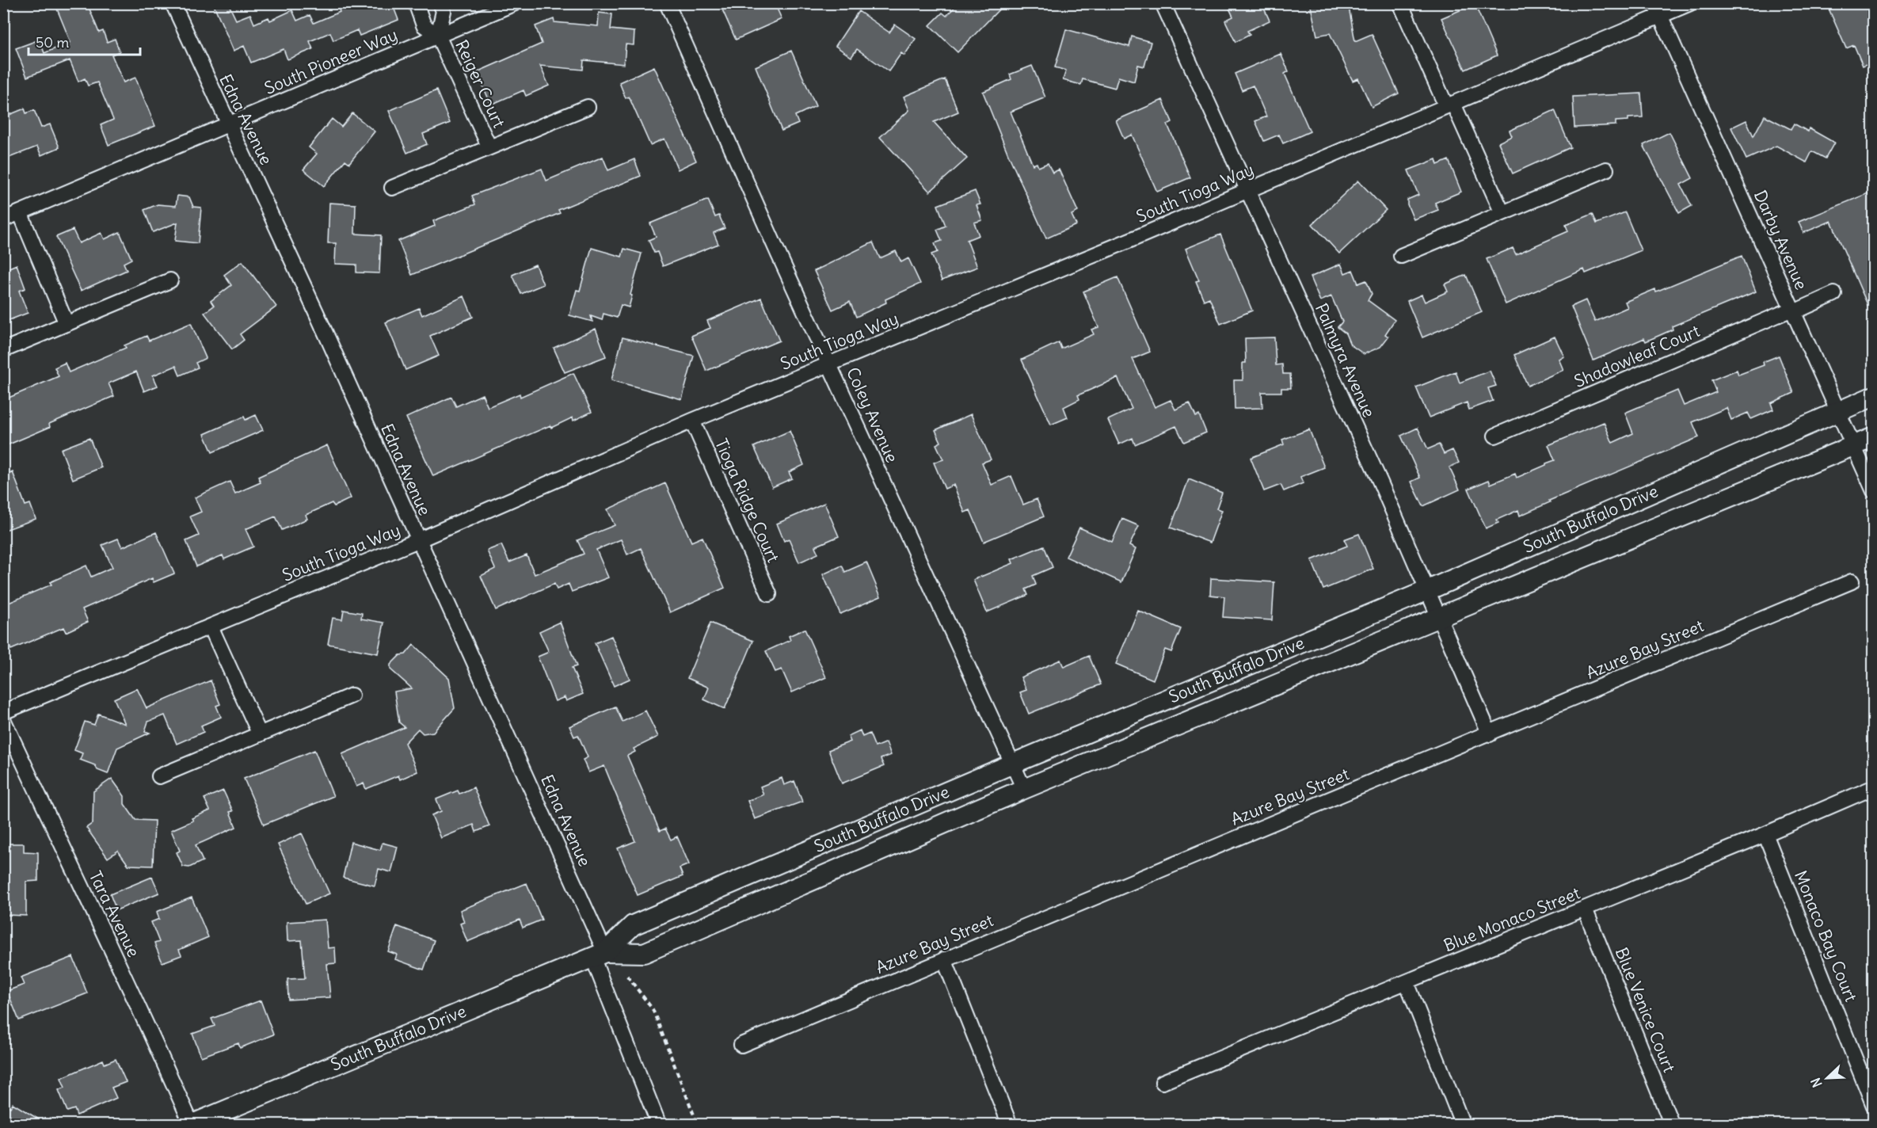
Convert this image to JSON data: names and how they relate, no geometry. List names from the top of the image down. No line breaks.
{"streets":{"main road":["South Buffalo Drive"],"street":["South Pioneer Way","Reiger Court","Edna Avenue","South Tioga Way","Darby Avenue","Shadowleaf Court","Palmyra Avenue","Coley Avenue","Tioga Ridge Court","Azure Bay Street","Tara Avenue","Blue Monaco Street","Monaco Bay Court","Blue Venice Court"]},"crossings":[["South Pioneer Way","Reiger Court"],["South Pioneer Way","Edna Avenue"],["Edna Avenue","South Tioga Way"],["Edna Avenue","South Buffalo Drive"],["South Tioga Way","Darby Avenue"],["South Tioga Way","Palmyra Avenue"],["South Tioga Way","Coley Avenue"],["South Tioga Way","Tioga Ridge Court"],["Darby Avenue","Shadowleaf Court"],["Darby Avenue","South Buffalo Drive"],["Palmyra Avenue","South Buffalo Drive"],["Palmyra Avenue","Azure Bay Street"],["Coley Avenue","South Buffalo Drive"],["South Buffalo Drive","Tara Avenue"],["Blue Monaco Street","Monaco Bay Court"],["Blue Monaco Street","Blue Venice Court"]],"scale_bar":"50 m","north":"bottom left"}
